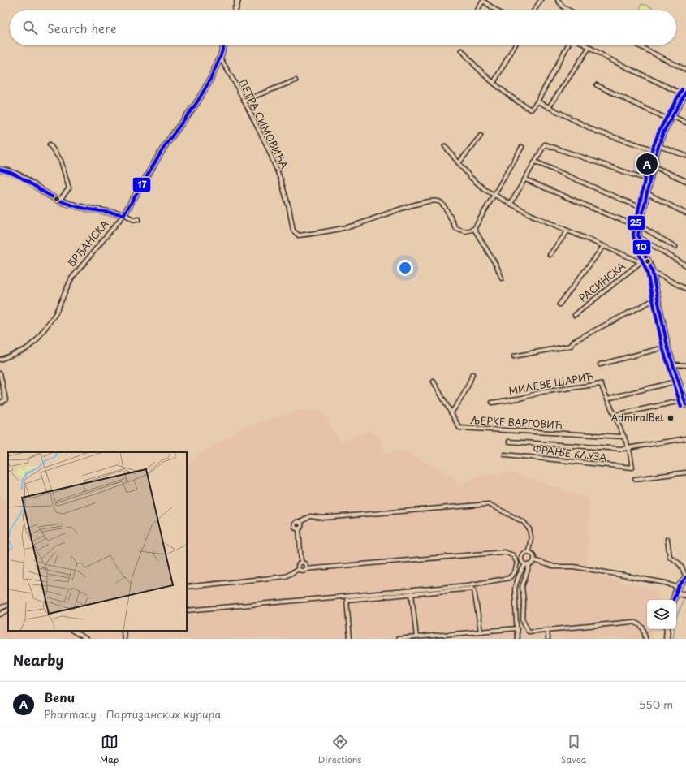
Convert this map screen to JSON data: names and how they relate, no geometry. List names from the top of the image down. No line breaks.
{"streets":{"street":["ПЕТРА СИМОВИЋА","БРЂАНСКА","РАСИНСКА","МИЛЕВЕ ШАРИЋ","ЉЕРКЕ ВАРГОВИЋ","ФРАЊЕ КЛУЗА"]},"crossings":[["ПЕТРА СИМОВИЋА","БРЂАНСКА"],["МИЛЕВЕ ШАРИЋ","ЉЕРКЕ ВАРГОВИЋ"],["МИЛЕВЕ ШАРИЋ","ФРАЊЕ КЛУЗА"]],"places":["AdmiralBet"],"lines":["transit line 17","transit line 25","transit line 10"],"page":{"search":"Search here","pins":"A","heading":"Nearby","list":[{"mark":"A","name":"Benu","note":"Pharmacy · Партизанских курира","value":"550 m"}],"nav":["Map","Directions","Saved"]}}
